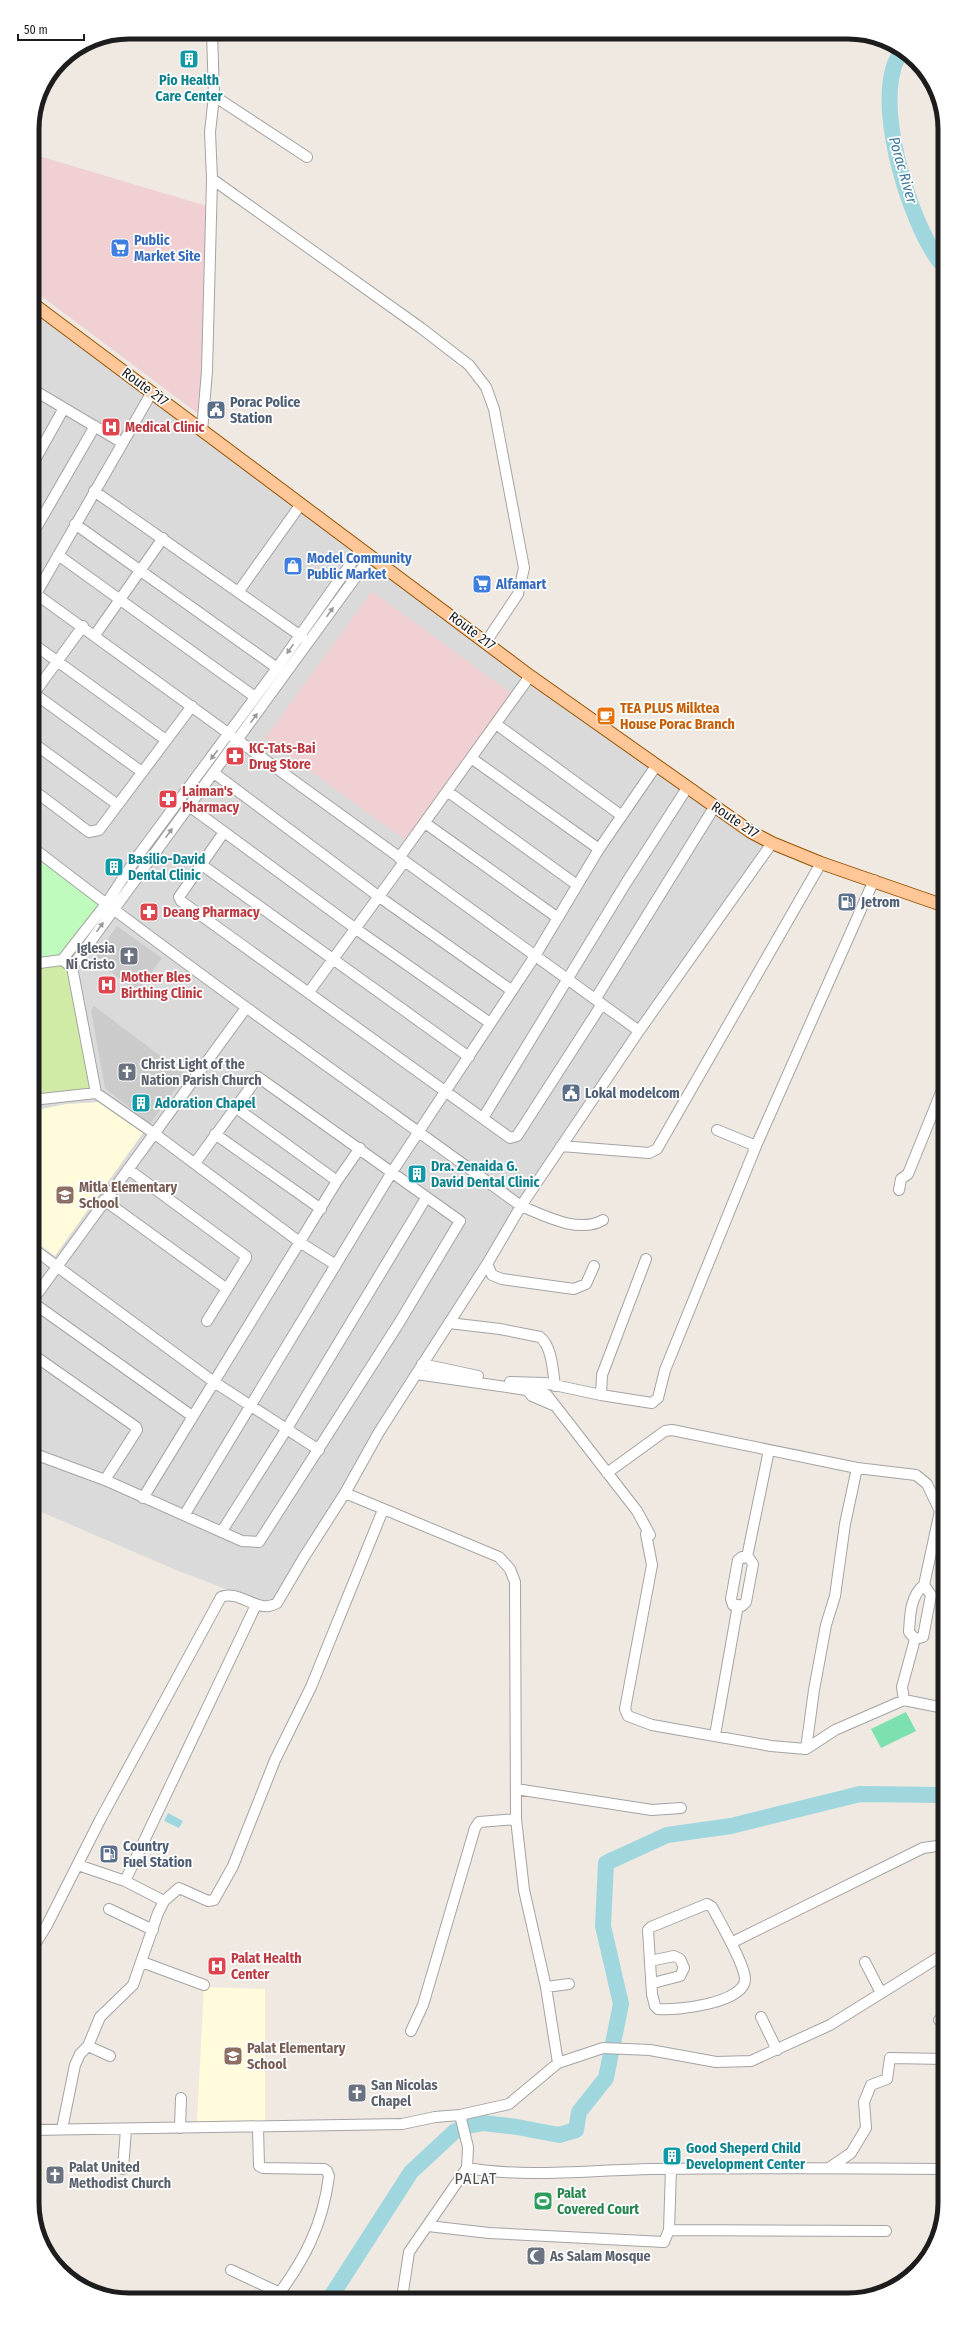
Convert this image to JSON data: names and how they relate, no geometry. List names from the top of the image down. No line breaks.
{"streets":{"main road":["Route 217"]},"districts":["PALAT"],"water":["Porac River"],"places":{"building":["Pio Health Care Center","Basilio-David Dental Clinic","Adoration Chapel","Dra. Zenaida G. David Dental Clinic","Good Sheperd Child Development Center"],"supermarket":["Public Market Site","Alfamart"],"public building":["Porac Police Station","Lokal modelcom"],"hospital":["Medical Clinic","Mother Bles Birthing Clinic","Palat Health Center"],"shop":["Model Community Public Market"],"cafe":["TEA PLUS Milktea House Porac Branch"],"pharmacy":["KC-Tats-Bai Drug Store","Laiman's Pharmacy","Deang Pharmacy"],"fuel station":["Jetrom","Country Fuel Station"],"church":["Iglesia Ni Cristo","Christ Light of the Nation Parish Church","San Nicolas Chapel","Palat United Methodist Church"],"school or university":["Mitla Elementary School","Palat Elementary School"],"sports":["Palat Covered Court"],"mosque":["As Salam Mosque"]},"scale_bar":"50 m"}
